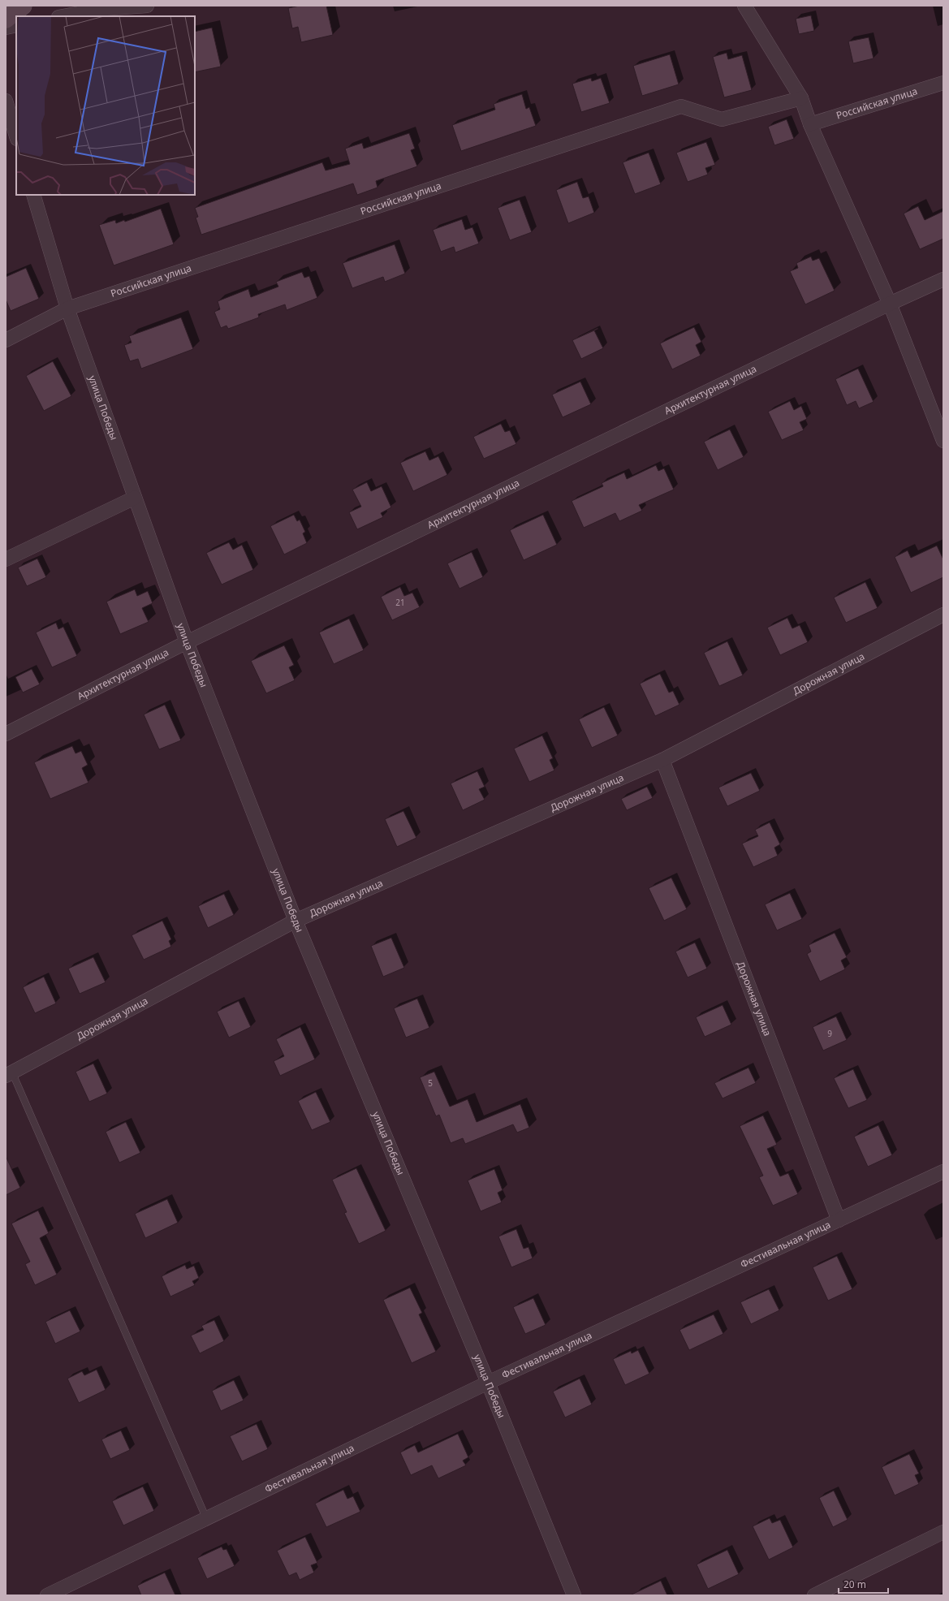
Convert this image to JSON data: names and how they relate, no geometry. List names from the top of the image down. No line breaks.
{"streets":{"street":["Российская улица","Архитектурная улица","улица Победы","Дорожная улица","Фестивальная улица"]},"crossings":[["Российская улица","улица Победы"],["Архитектурная улица","улица Победы"],["улица Победы","Дорожная улица"],["улица Победы","Фестивальная улица"],["Дорожная улица","Фестивальная улица"]],"house_numbers":["21","9","5"],"scale_bar":"20 m"}
